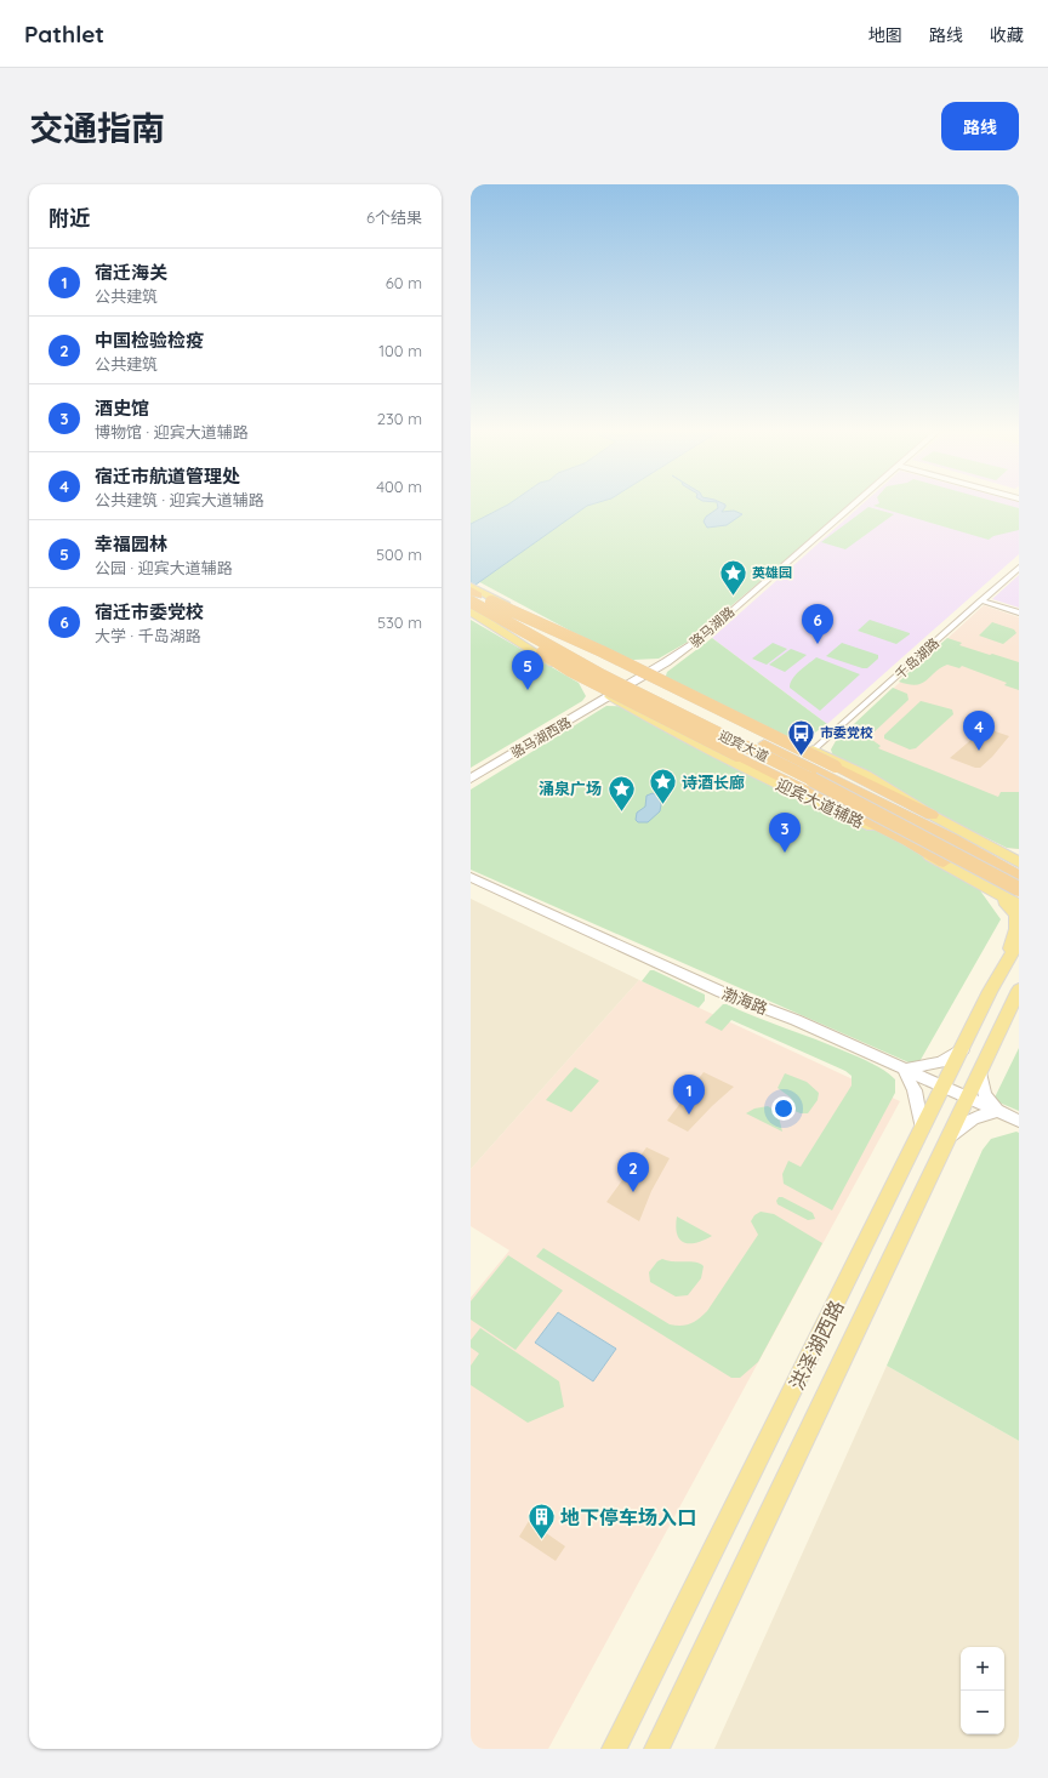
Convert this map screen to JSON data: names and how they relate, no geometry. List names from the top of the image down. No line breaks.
{"streets":{"highway":["迎宾大道"],"main road":["迎宾大道辅路","洪泽湖西路"],"street":["骆马湖路","千岛湖路","骆马湖西路","渤海路"]},"crossings":[["骆马湖路","骆马湖西路"],["骆马湖路","迎宾大道辅路"],["骆马湖西路","迎宾大道辅路"],["渤海路","洪泽湖西路"]],"places":{"place":["英雄园","诗酒长廊","涌泉广场"],"bus stop":["市委党校"],"building":["地下停车场入口"]},"page":{"header":"Pathlet","nav":["地图","路线","收藏"],"title":"交通指南","buttons":"路线","heading":["附近","6个结果"],"list":[{"mark":"1","name":"宿迁海关","note":"公共建筑","value":"60 m"},{"mark":"2","name":"中国检验检疫","note":"公共建筑","value":"100 m"},{"mark":"3","name":"酒史馆","note":"博物馆 · 迎宾大道辅路","value":"230 m"},{"mark":"4","name":"宿迁市航道管理处","note":"公共建筑 · 迎宾大道辅路","value":"400 m"},{"mark":"5","name":"幸福园林","note":"公园 · 迎宾大道辅路","value":"500 m"},{"mark":"6","name":"宿迁市委党校","note":"大学 · 千岛湖路","value":"530 m"}],"pins":["6","5","4","3","1","2"],"map_buttons":["+","−"]}}
